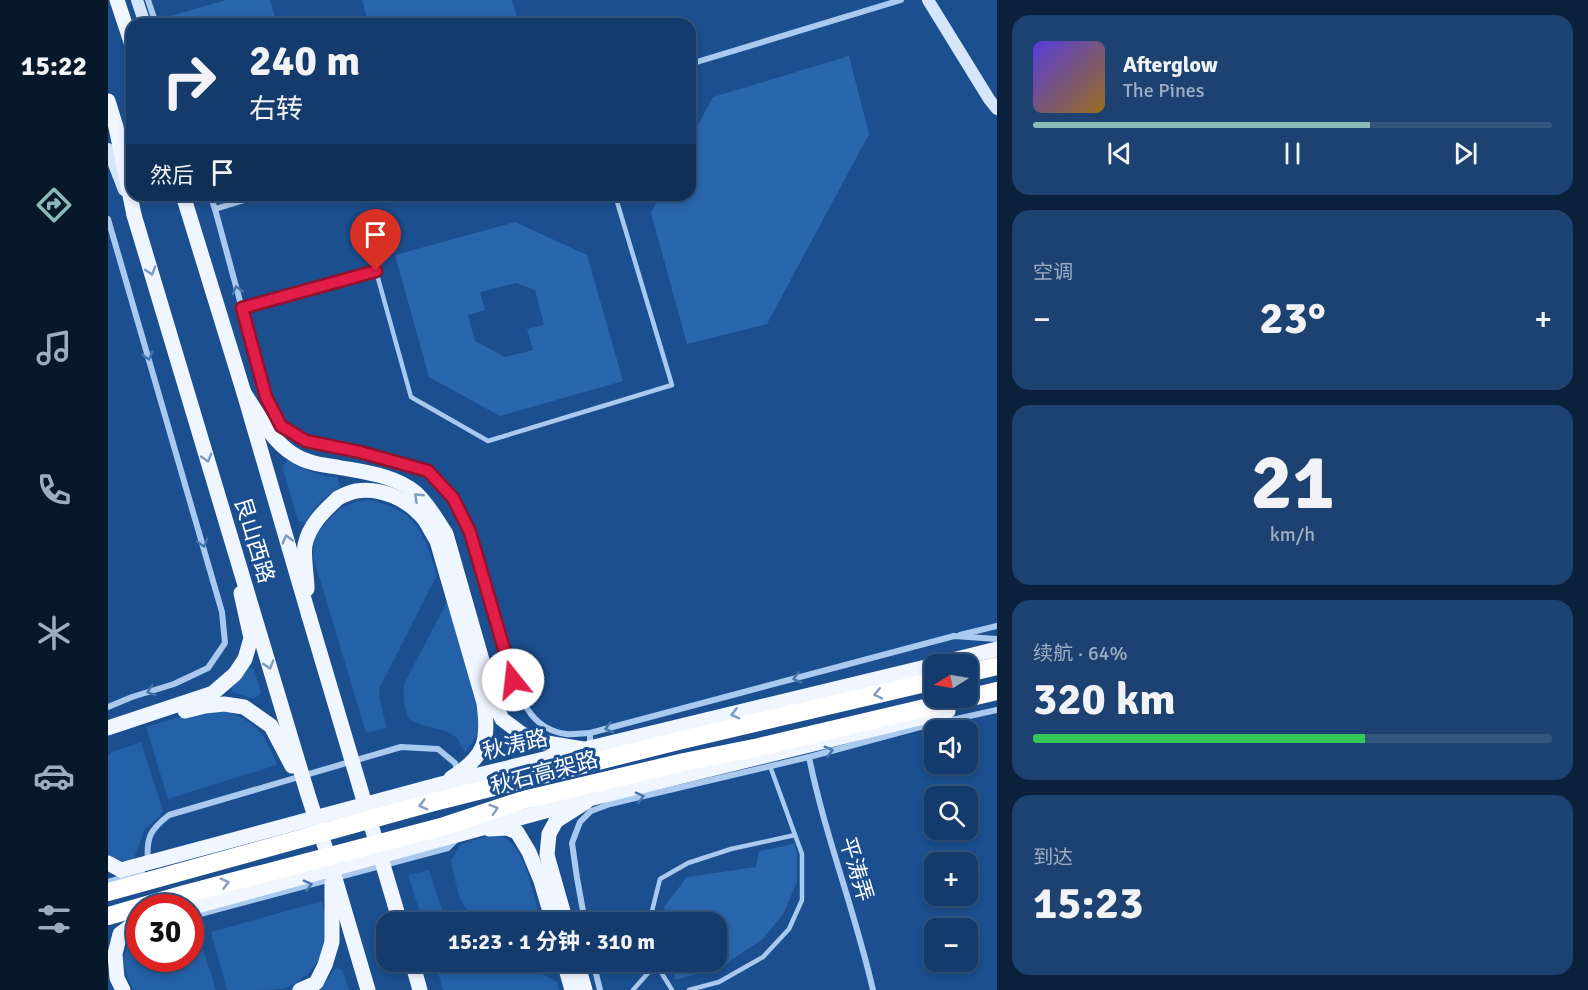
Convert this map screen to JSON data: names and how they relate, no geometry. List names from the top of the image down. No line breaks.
{"streets":{"highway":["秋石高架路"],"main road":["艮山西路","秋涛路"],"street":["平涛弄"]},"north":"left","page":{"tabs":"15:22","turn":["240 m","右转"],"song":["Afterglow","The Pines"],"then":"然后","tile":["空调",["21","km/h"],["续航 · 64%","320 km"],["到达","15:23"]],"heat":["−","23°","+"],"map_buttons":["+","−"],"limit":"30","trip":"15:23 · 1 分钟 · 310 m"}}
